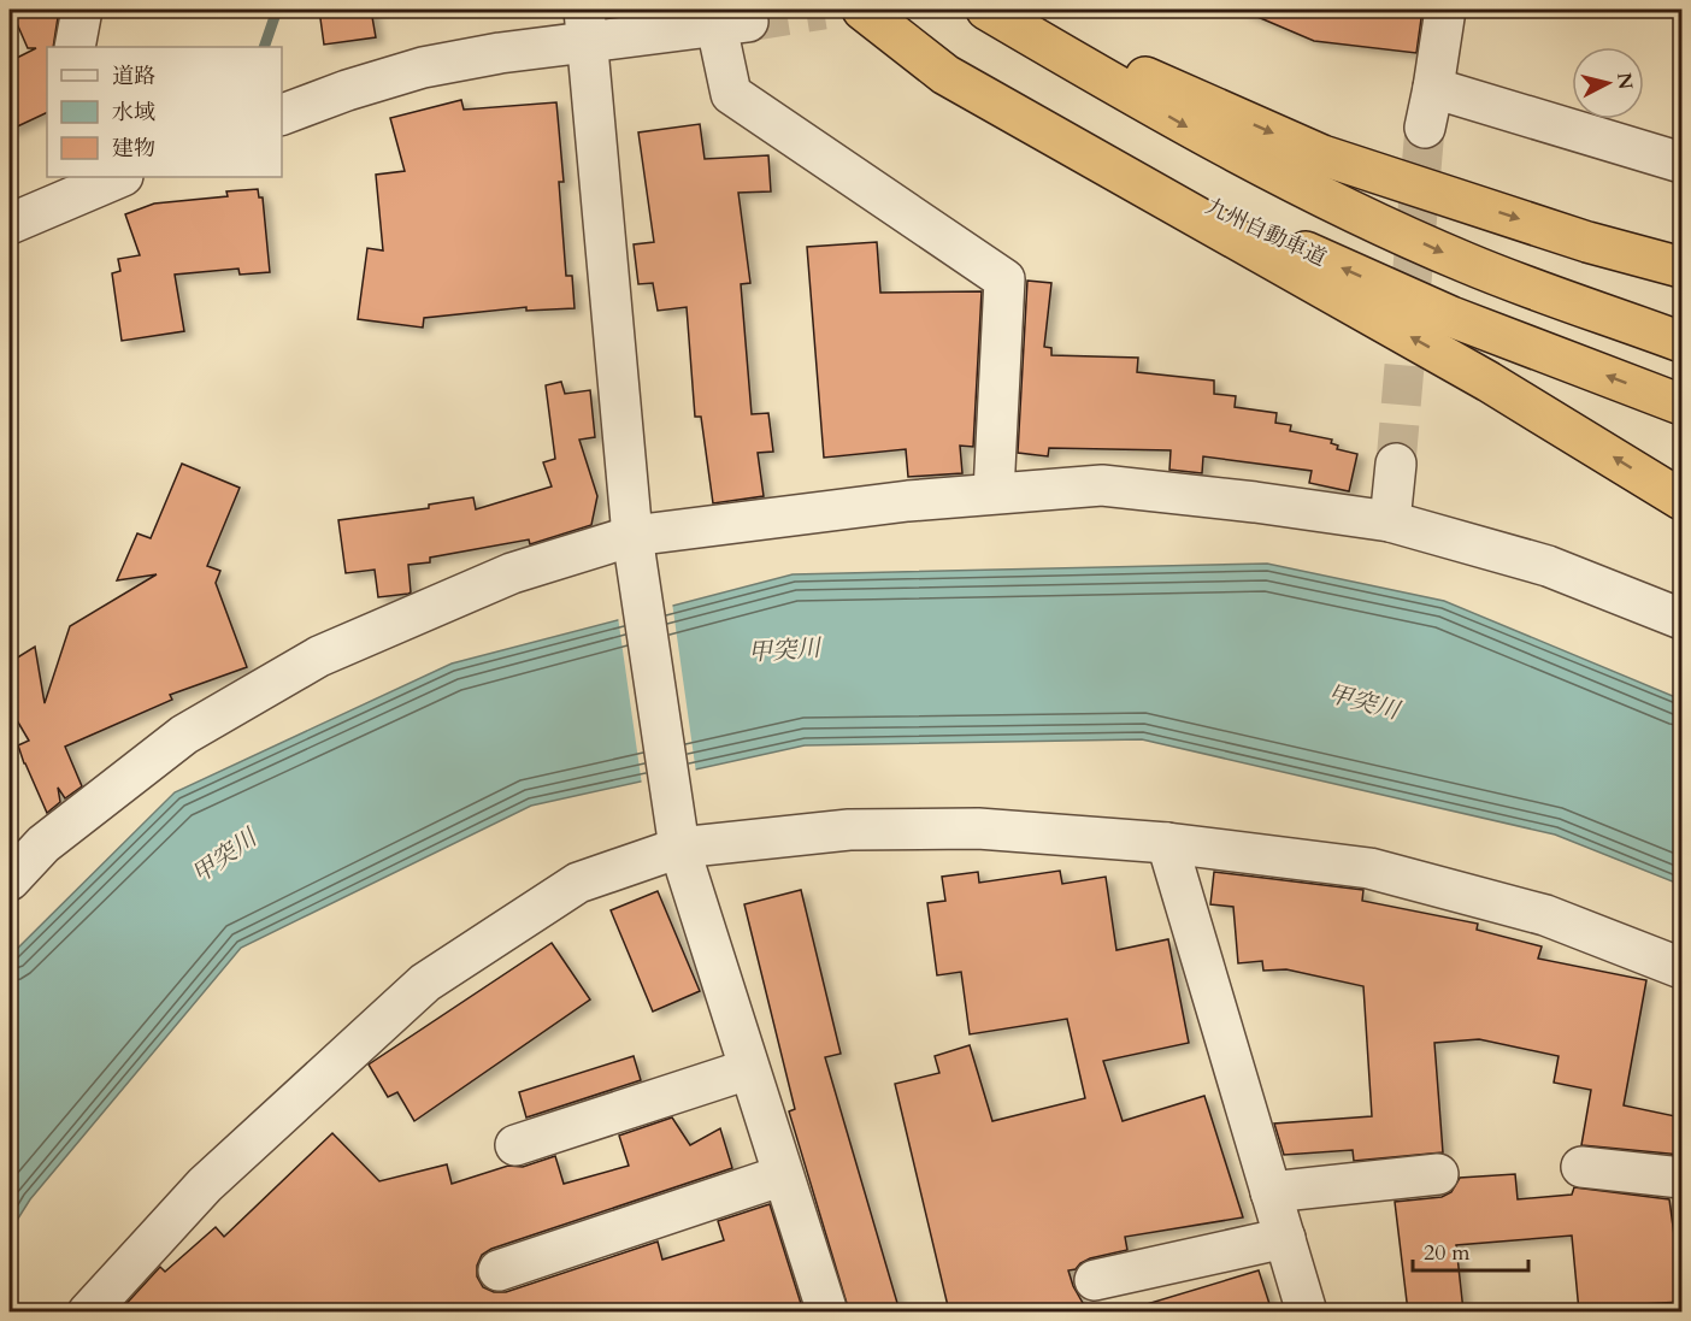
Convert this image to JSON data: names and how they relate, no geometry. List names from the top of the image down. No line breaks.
{"streets":{"highway":["九州自動車道"]},"water":["甲突川"],"legend":["道路","水域","建物"],"scale_bar":"20 m","north":"right"}
